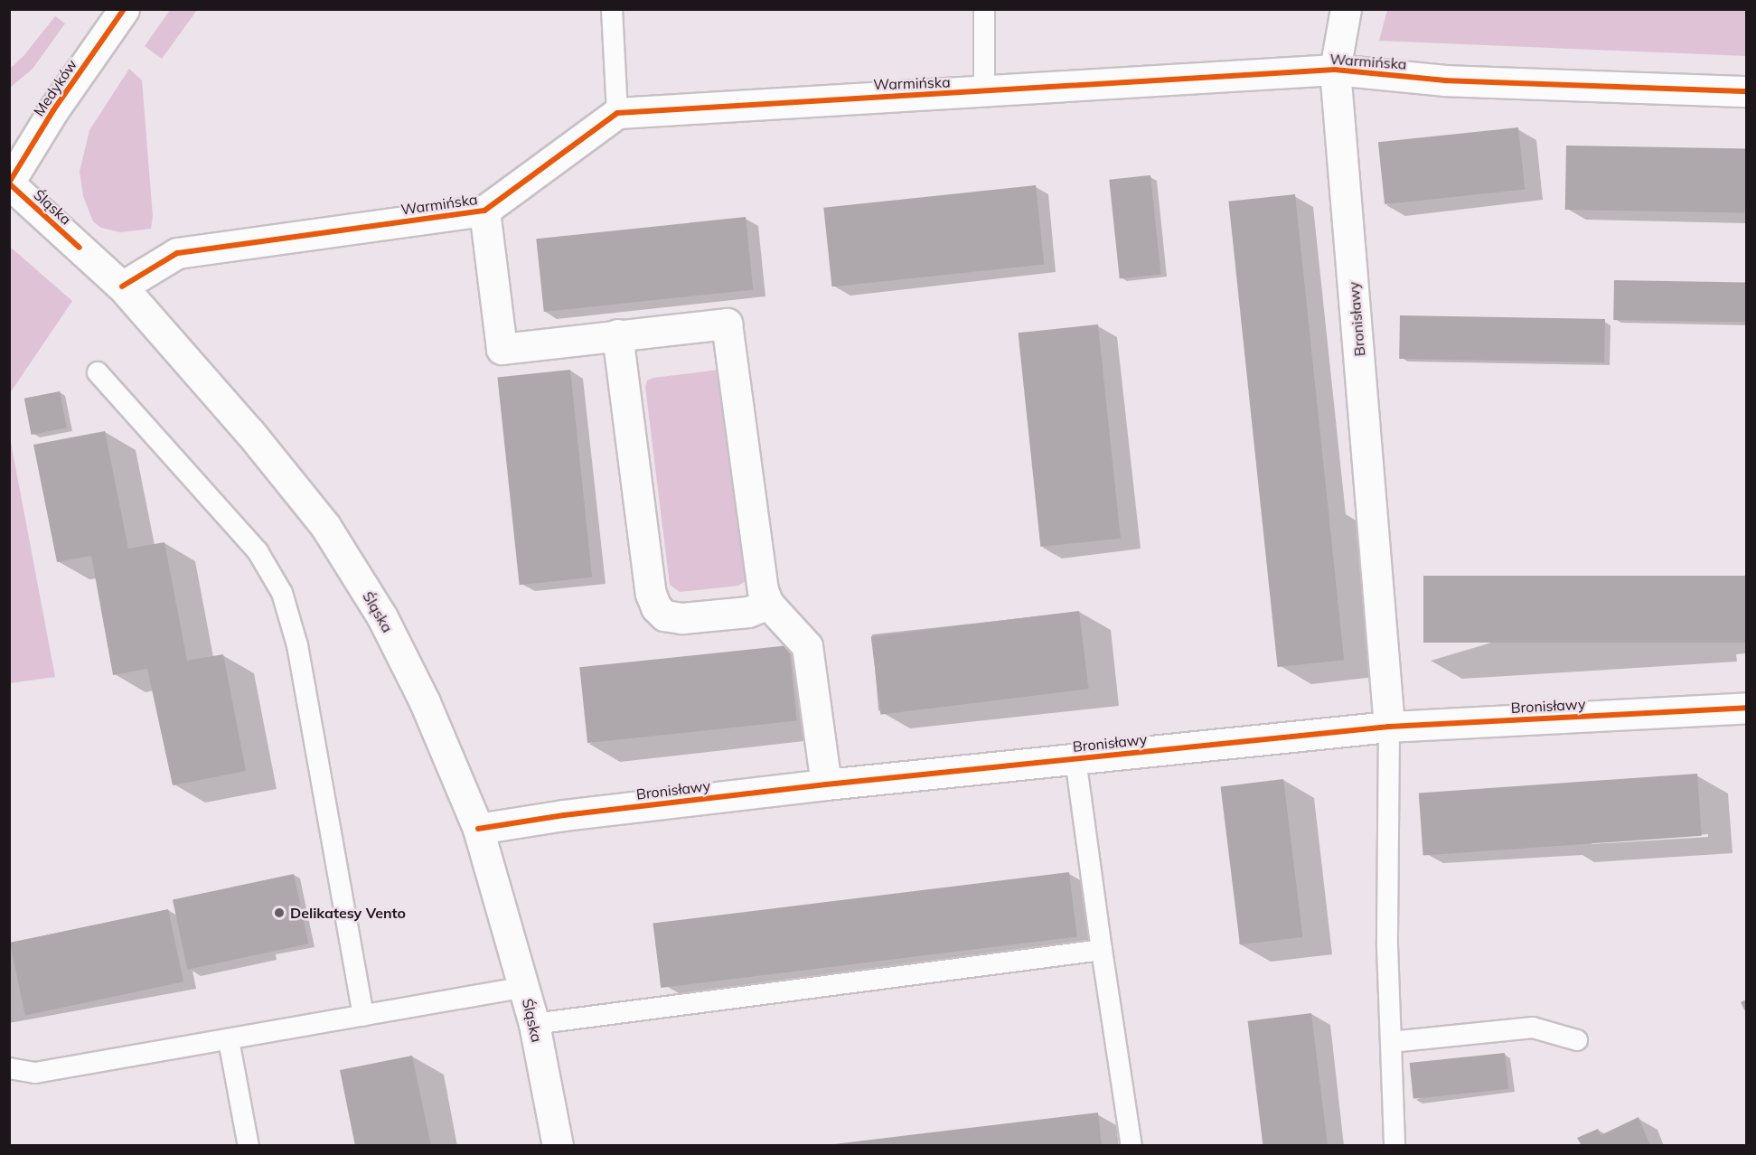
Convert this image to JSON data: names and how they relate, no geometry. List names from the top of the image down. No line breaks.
{"streets":{"street":["Warmińska","Medyków","Śląska","Bronisławy"]},"crossings":[["Warmińska","Śląska"],["Warmińska","Bronisławy"],["Medyków","Śląska"],["Śląska","Bronisławy"]],"places":["Delikatesy Vento"]}
